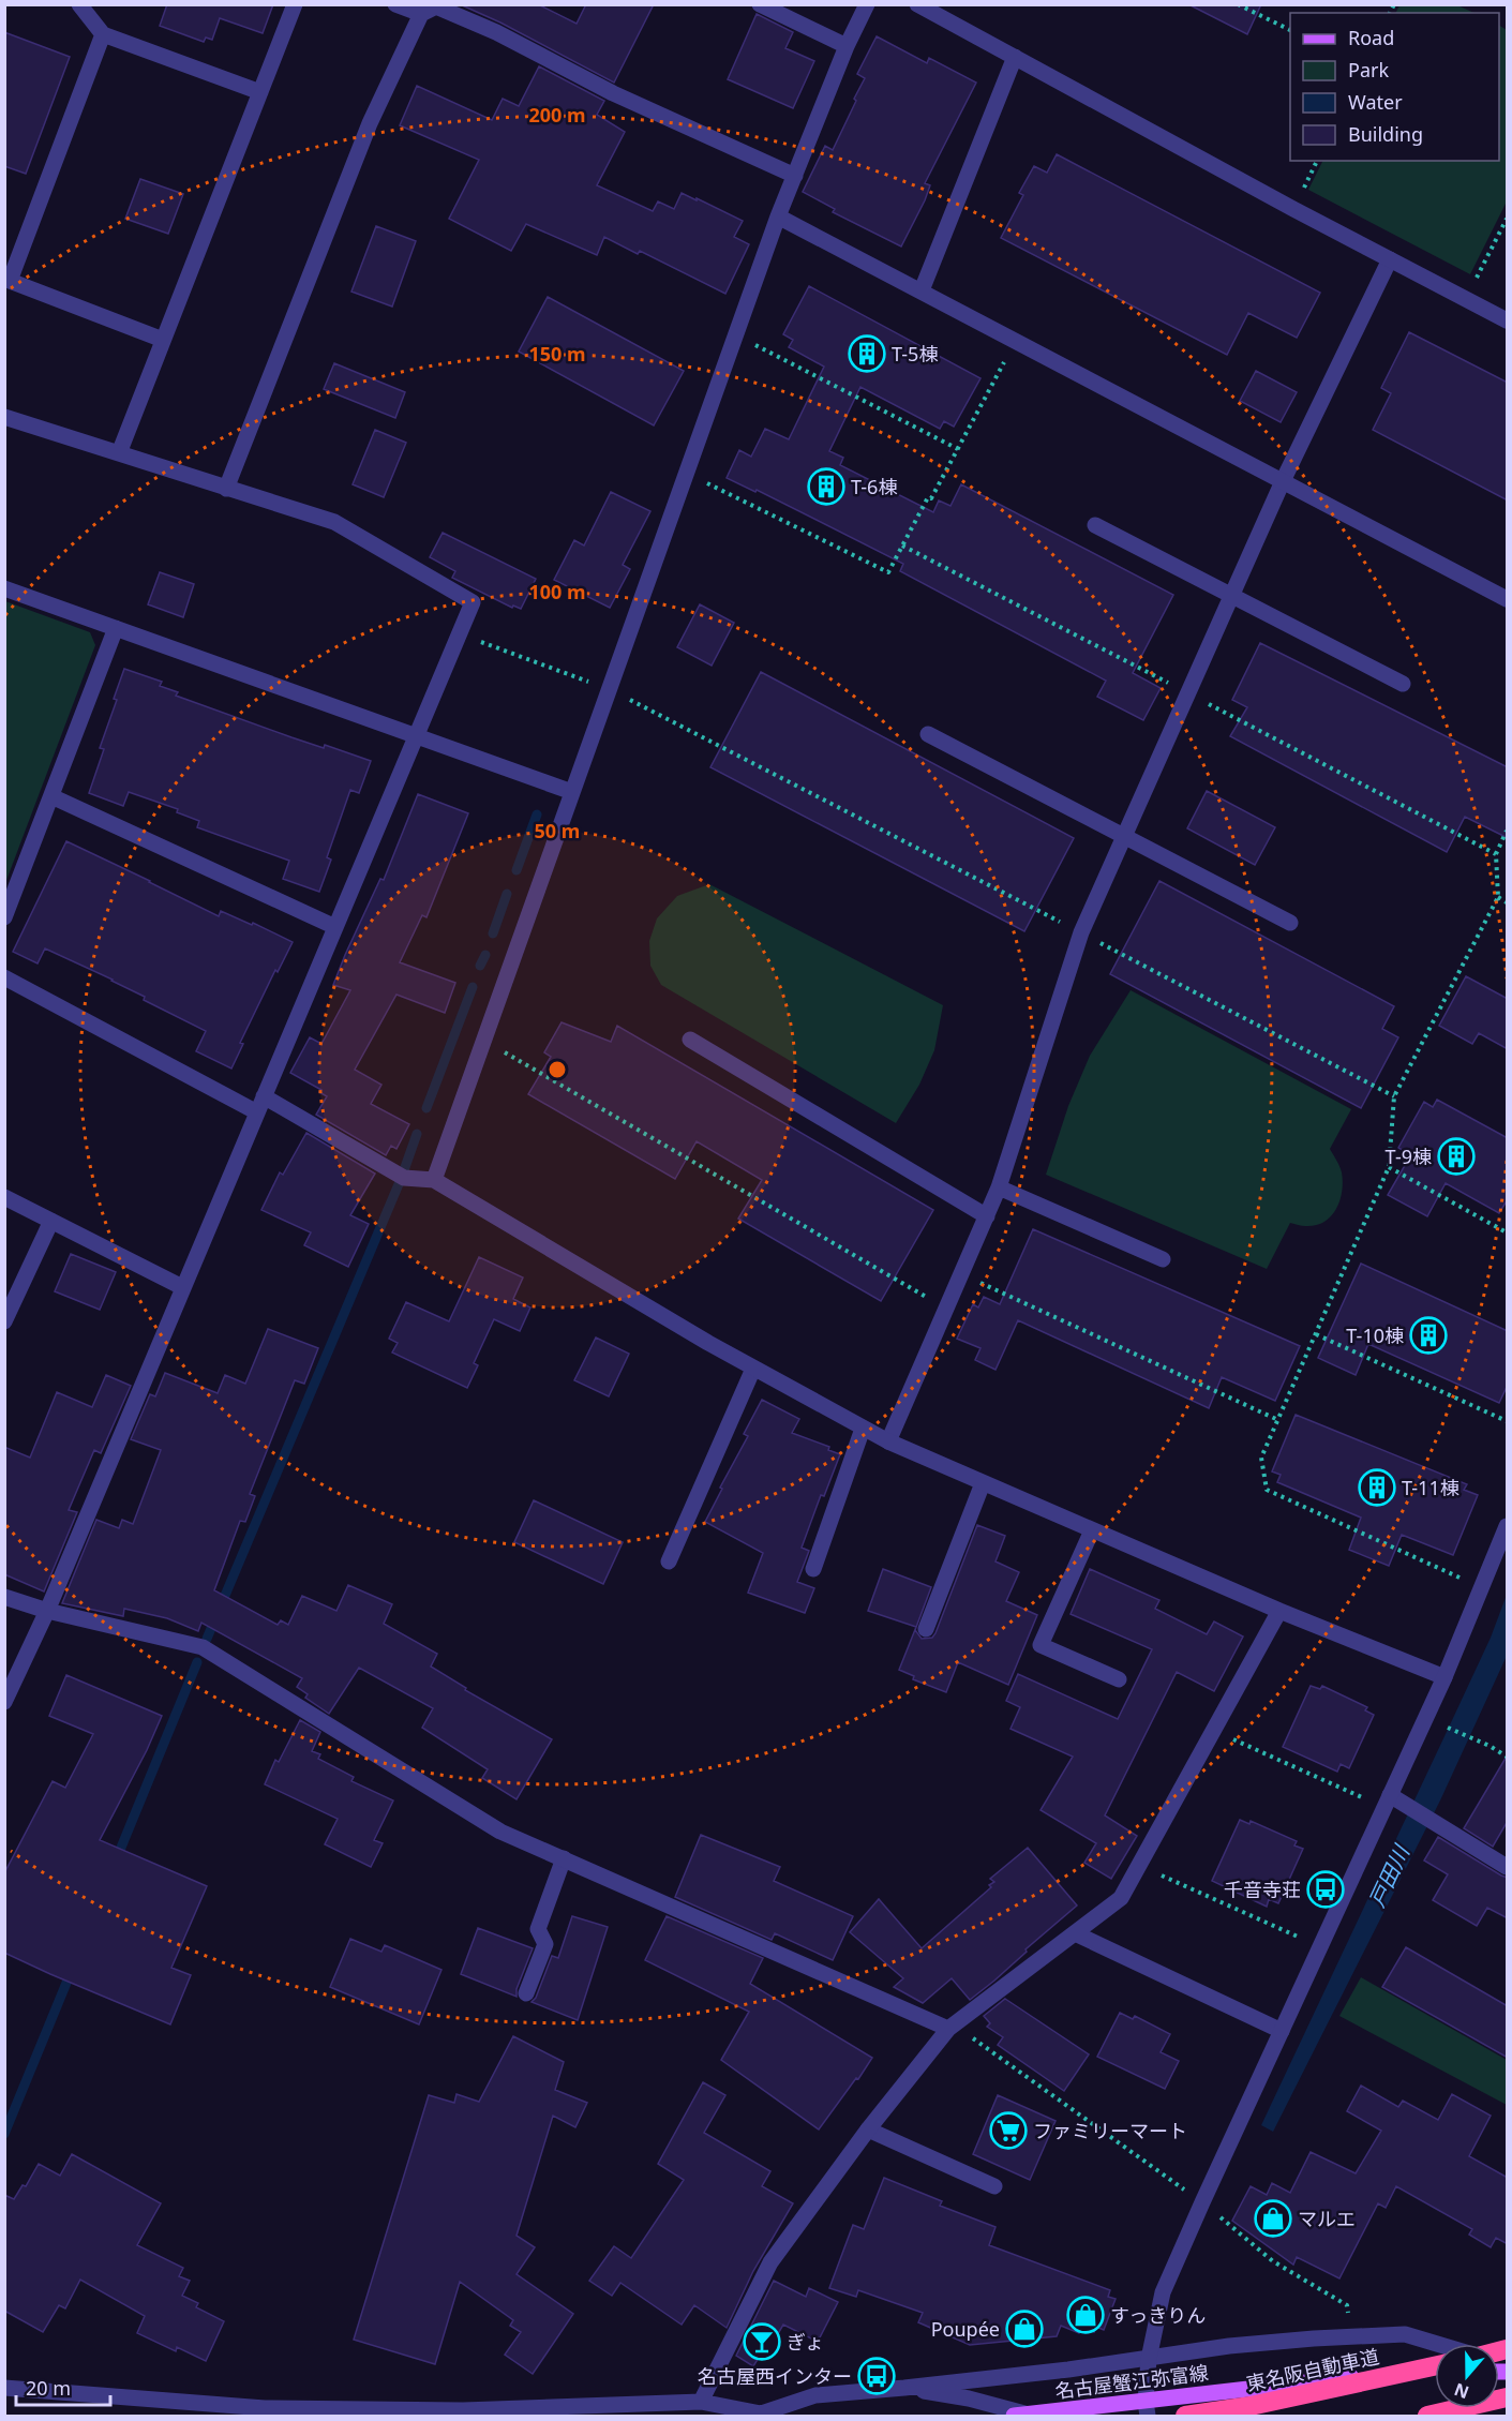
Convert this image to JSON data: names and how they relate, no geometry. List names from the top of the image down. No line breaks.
{"streets":{"highway":["東名阪自動車道"],"main road":["名古屋蟹江弥富線"]},"water":["戸田川"],"places":{"building":["T-5棟","T-6棟","T-9棟","T-10棟","T-11棟"],"bus stop":["千音寺荘","名古屋西インター"],"supermarket":["ファミリーマート"],"shop":["マルエ","すっきりん","Poupée"],"bar":["ぎょ"]},"legend":["Road","Park","Water","Building"],"scale_bar":"20 m","north":"bottom","rings":["200 m","150 m","100 m","50 m"]}
